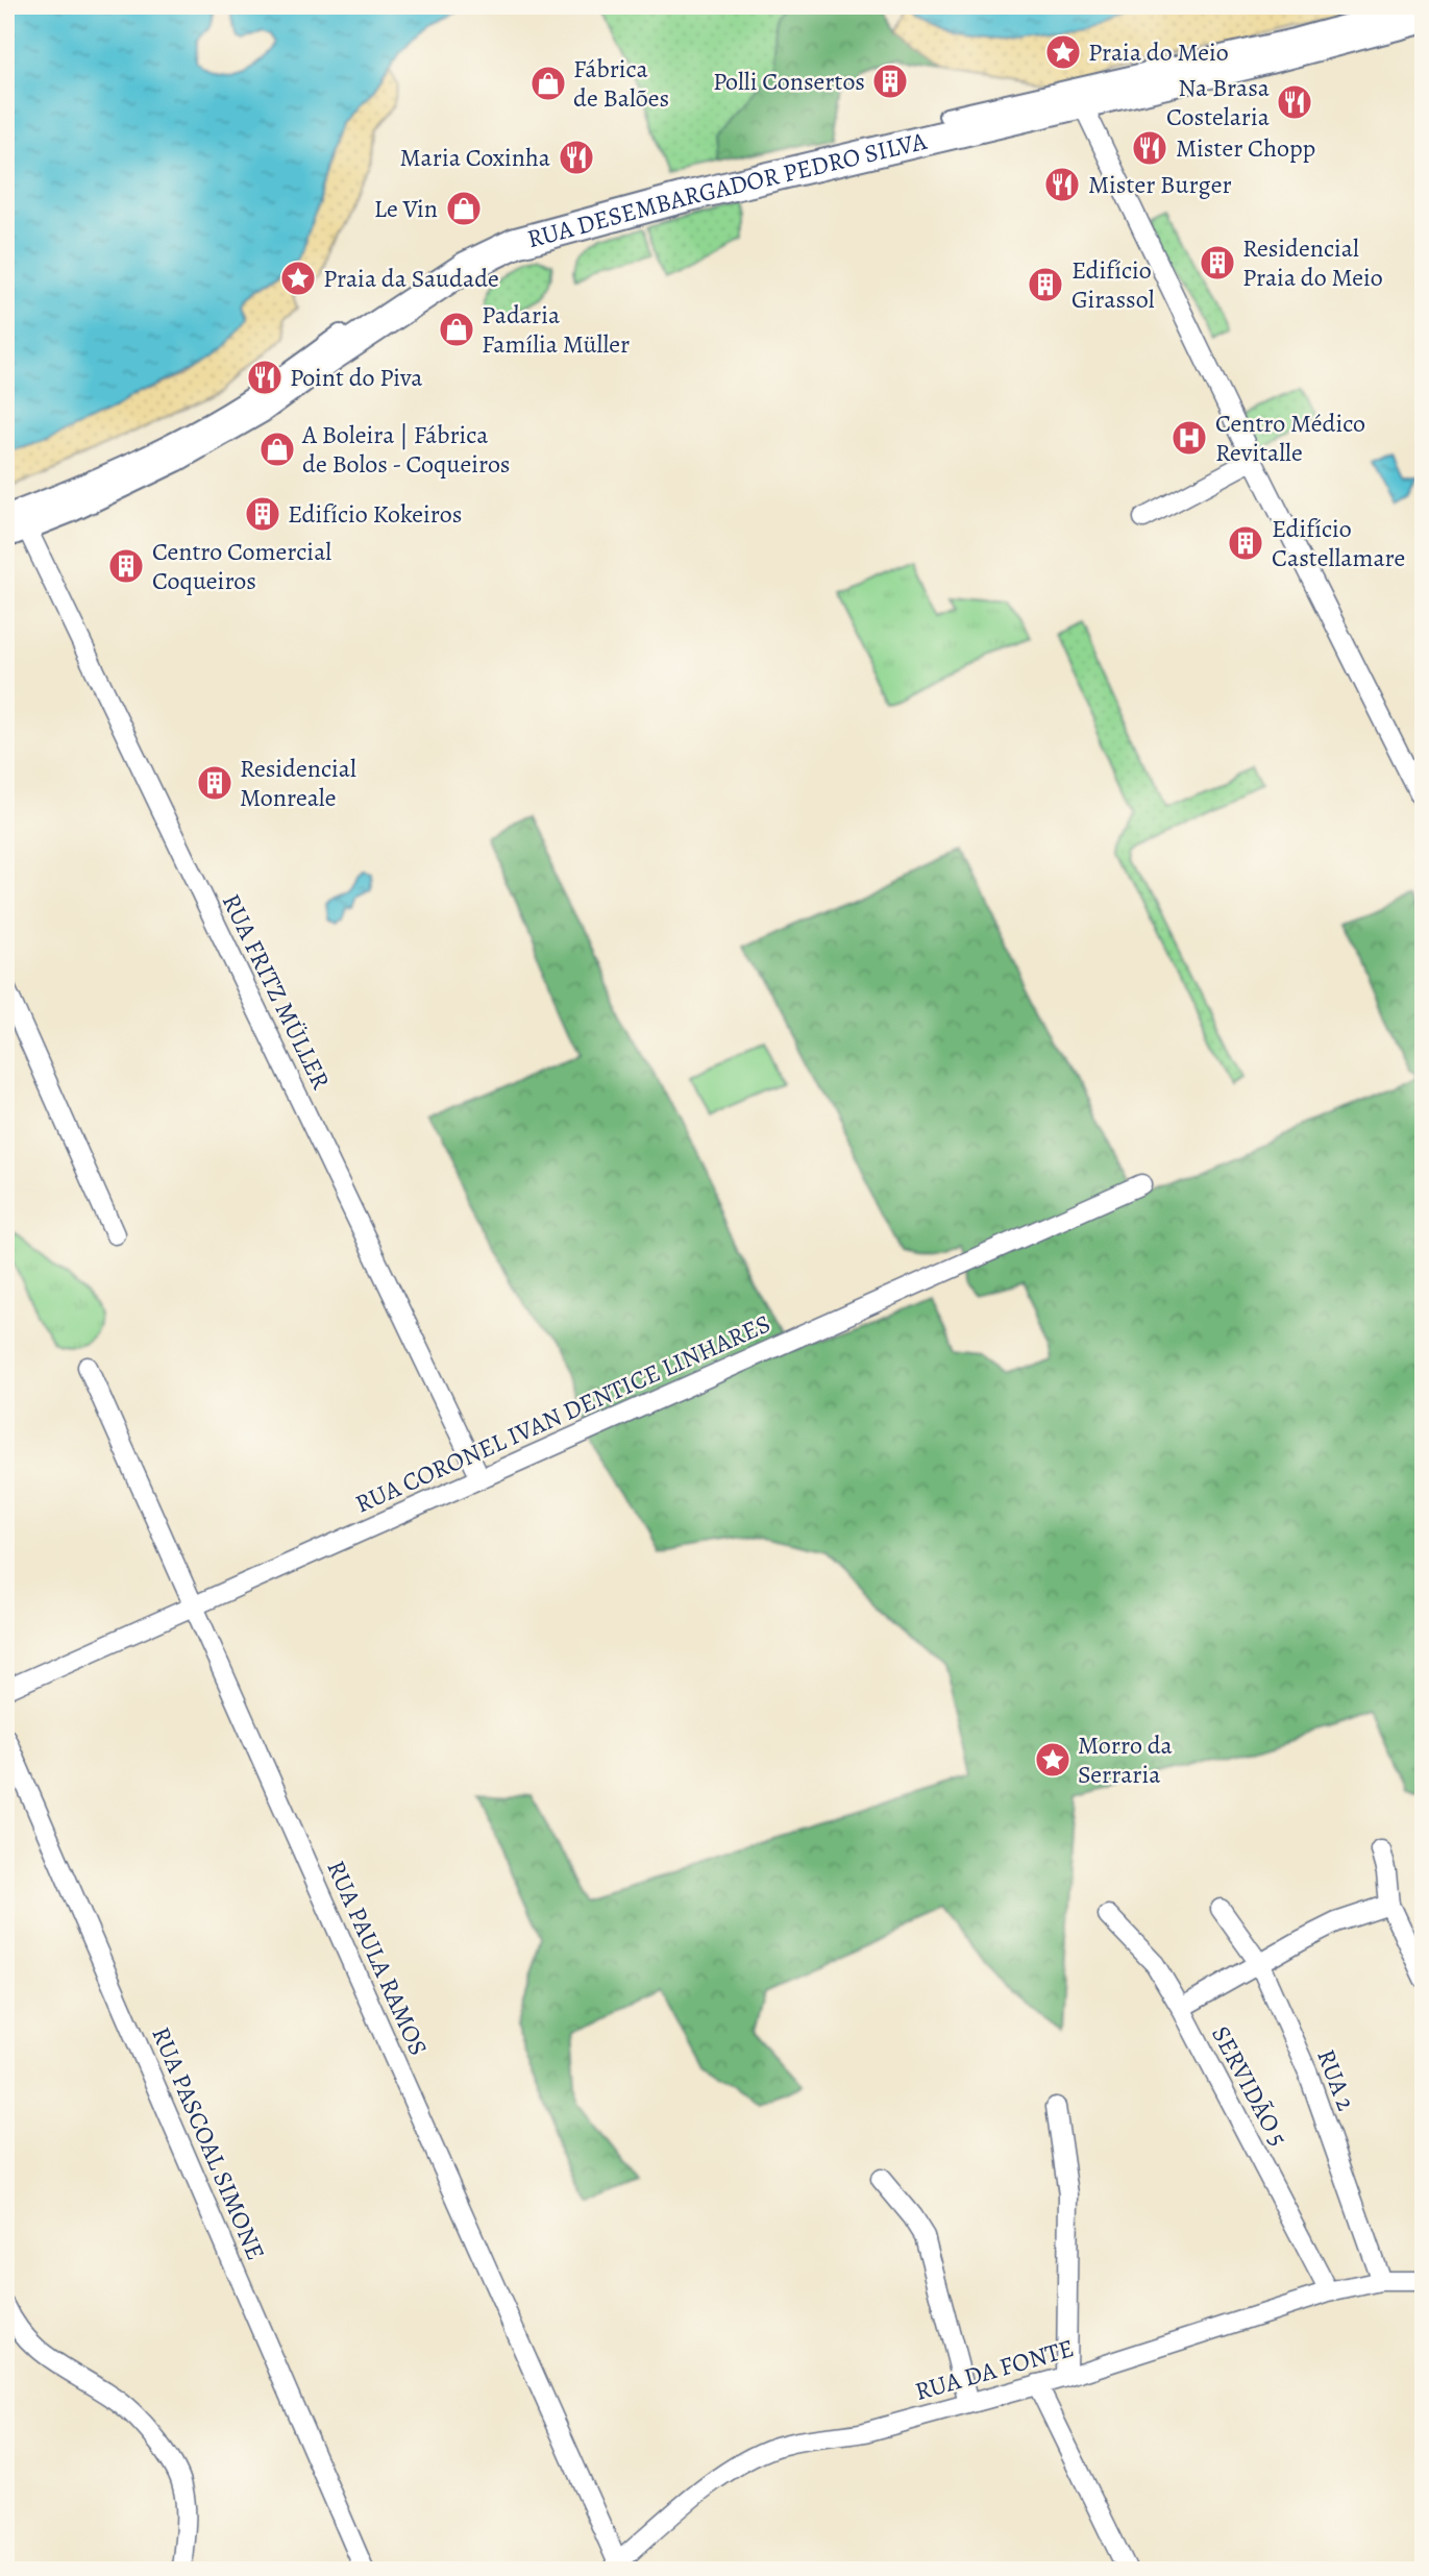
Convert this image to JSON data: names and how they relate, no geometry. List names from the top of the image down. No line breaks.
{"streets":{"main road":["RUA DESEMBARGADOR PEDRO SILVA"],"street":["RUA FRITZ MÜLLER","RUA CORONEL IVAN DENTICE LINHARES","RUA PAULA RAMOS","RUA 2","SERVIDÃO 5","RUA PASCOAL SIMONE","RUA DA FONTE"]},"crossings":[["RUA DESEMBARGADOR PEDRO SILVA","RUA FRITZ MÜLLER"],["RUA FRITZ MÜLLER","RUA CORONEL IVAN DENTICE LINHARES"],["RUA CORONEL IVAN DENTICE LINHARES","RUA PAULA RAMOS"],["RUA PAULA RAMOS","RUA DA FONTE"],["RUA 2","RUA DA FONTE"],["SERVIDÃO 5","RUA DA FONTE"]],"places":{"place":["Praia do Meio","Praia da Saudade","Morro da Serraria"],"building":["Polli Consertos","Residencial Praia do Meio","Edifício Girassol","Edifício Kokeiros","Edifício Castellamare","Centro Comercial Coqueiros","Residencial Monreale"],"shop":["Fábrica de Balões","Le Vin","Padaria Família Müller","A Boleira | Fábrica de Bolos - Coqueiros"],"restaurant":["Na Brasa Costelaria","Mister Chopp","Maria Coxinha","Mister Burger","Point do Piva"],"hospital":["Centro Médico Revitalle"]}}
